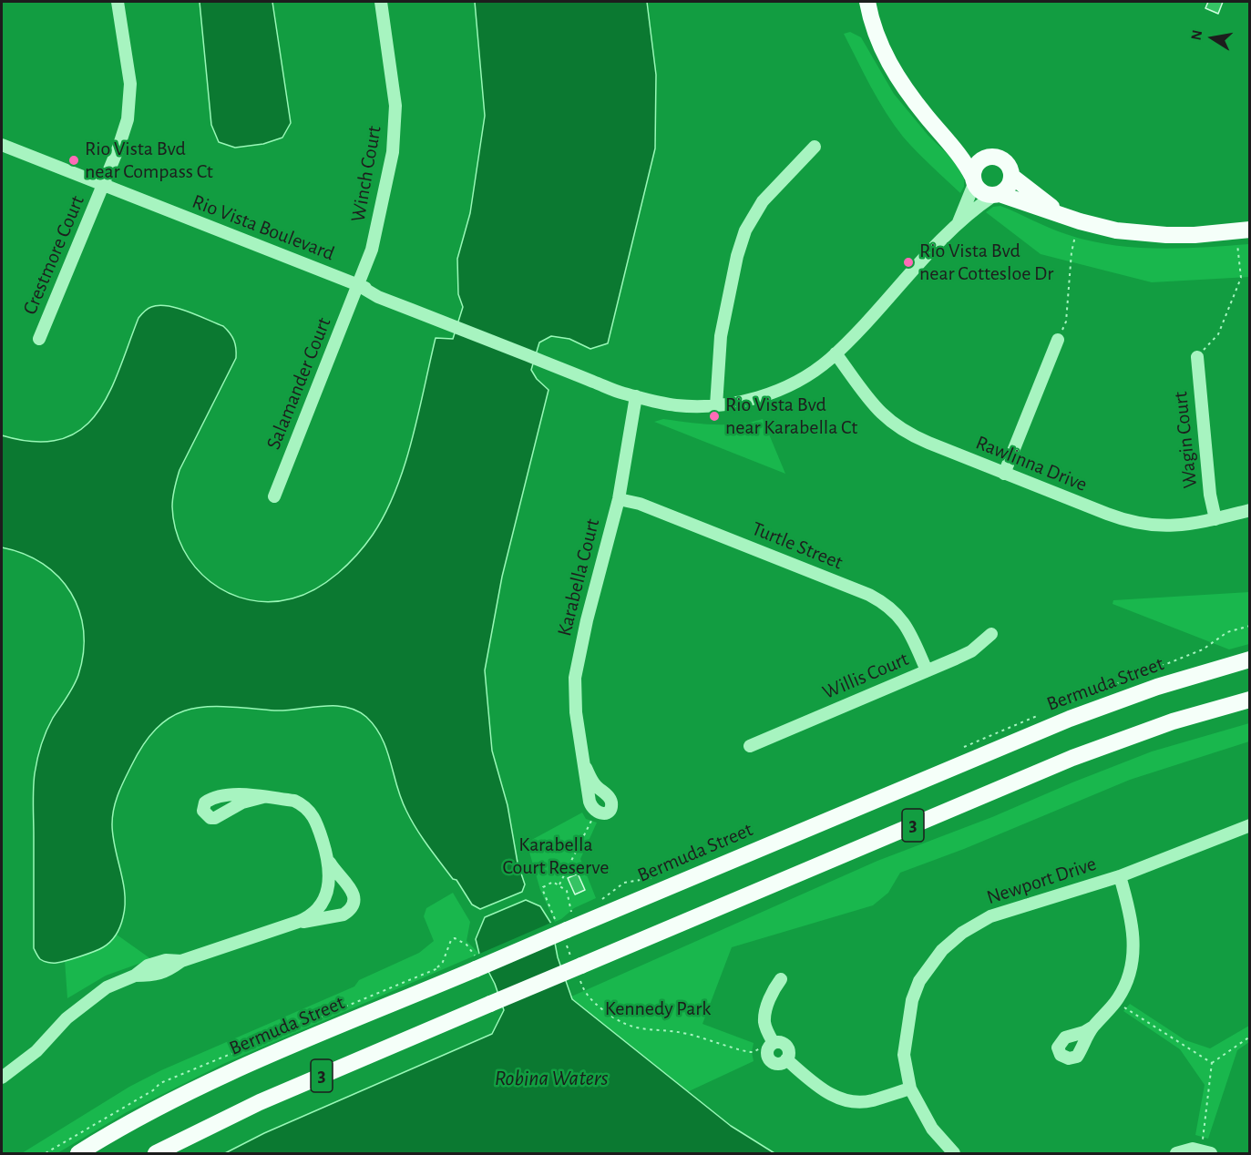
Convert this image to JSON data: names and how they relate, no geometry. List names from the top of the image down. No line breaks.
{"streets":{"main road":["Bermuda Street","3"],"street":["Winch Court","Rio Vista Boulevard","Crestmore Court","Salamander Court","Wagin Court","Rawlinna Drive","Turtle Street","Karabella Court","Willis Court","Newport Drive"]},"crossings":[["Winch Court","Rio Vista Boulevard"],["Winch Court","Salamander Court"],["Rio Vista Boulevard","Crestmore Court"],["Rio Vista Boulevard","Salamander Court"],["Rio Vista Boulevard","Rawlinna Drive"],["Rio Vista Boulevard","Karabella Court"],["Wagin Court","Rawlinna Drive"],["Turtle Street","Karabella Court"],["Turtle Street","Willis Court"]],"water":["Robina Waters"],"parks":["Karabella Court Reserve","Kennedy Park"],"places":["Rio Vista Bvd near Compass Ct","Rio Vista Bvd near Cottesloe Dr","Rio Vista Bvd near Karabella Ct"],"north":"left"}
